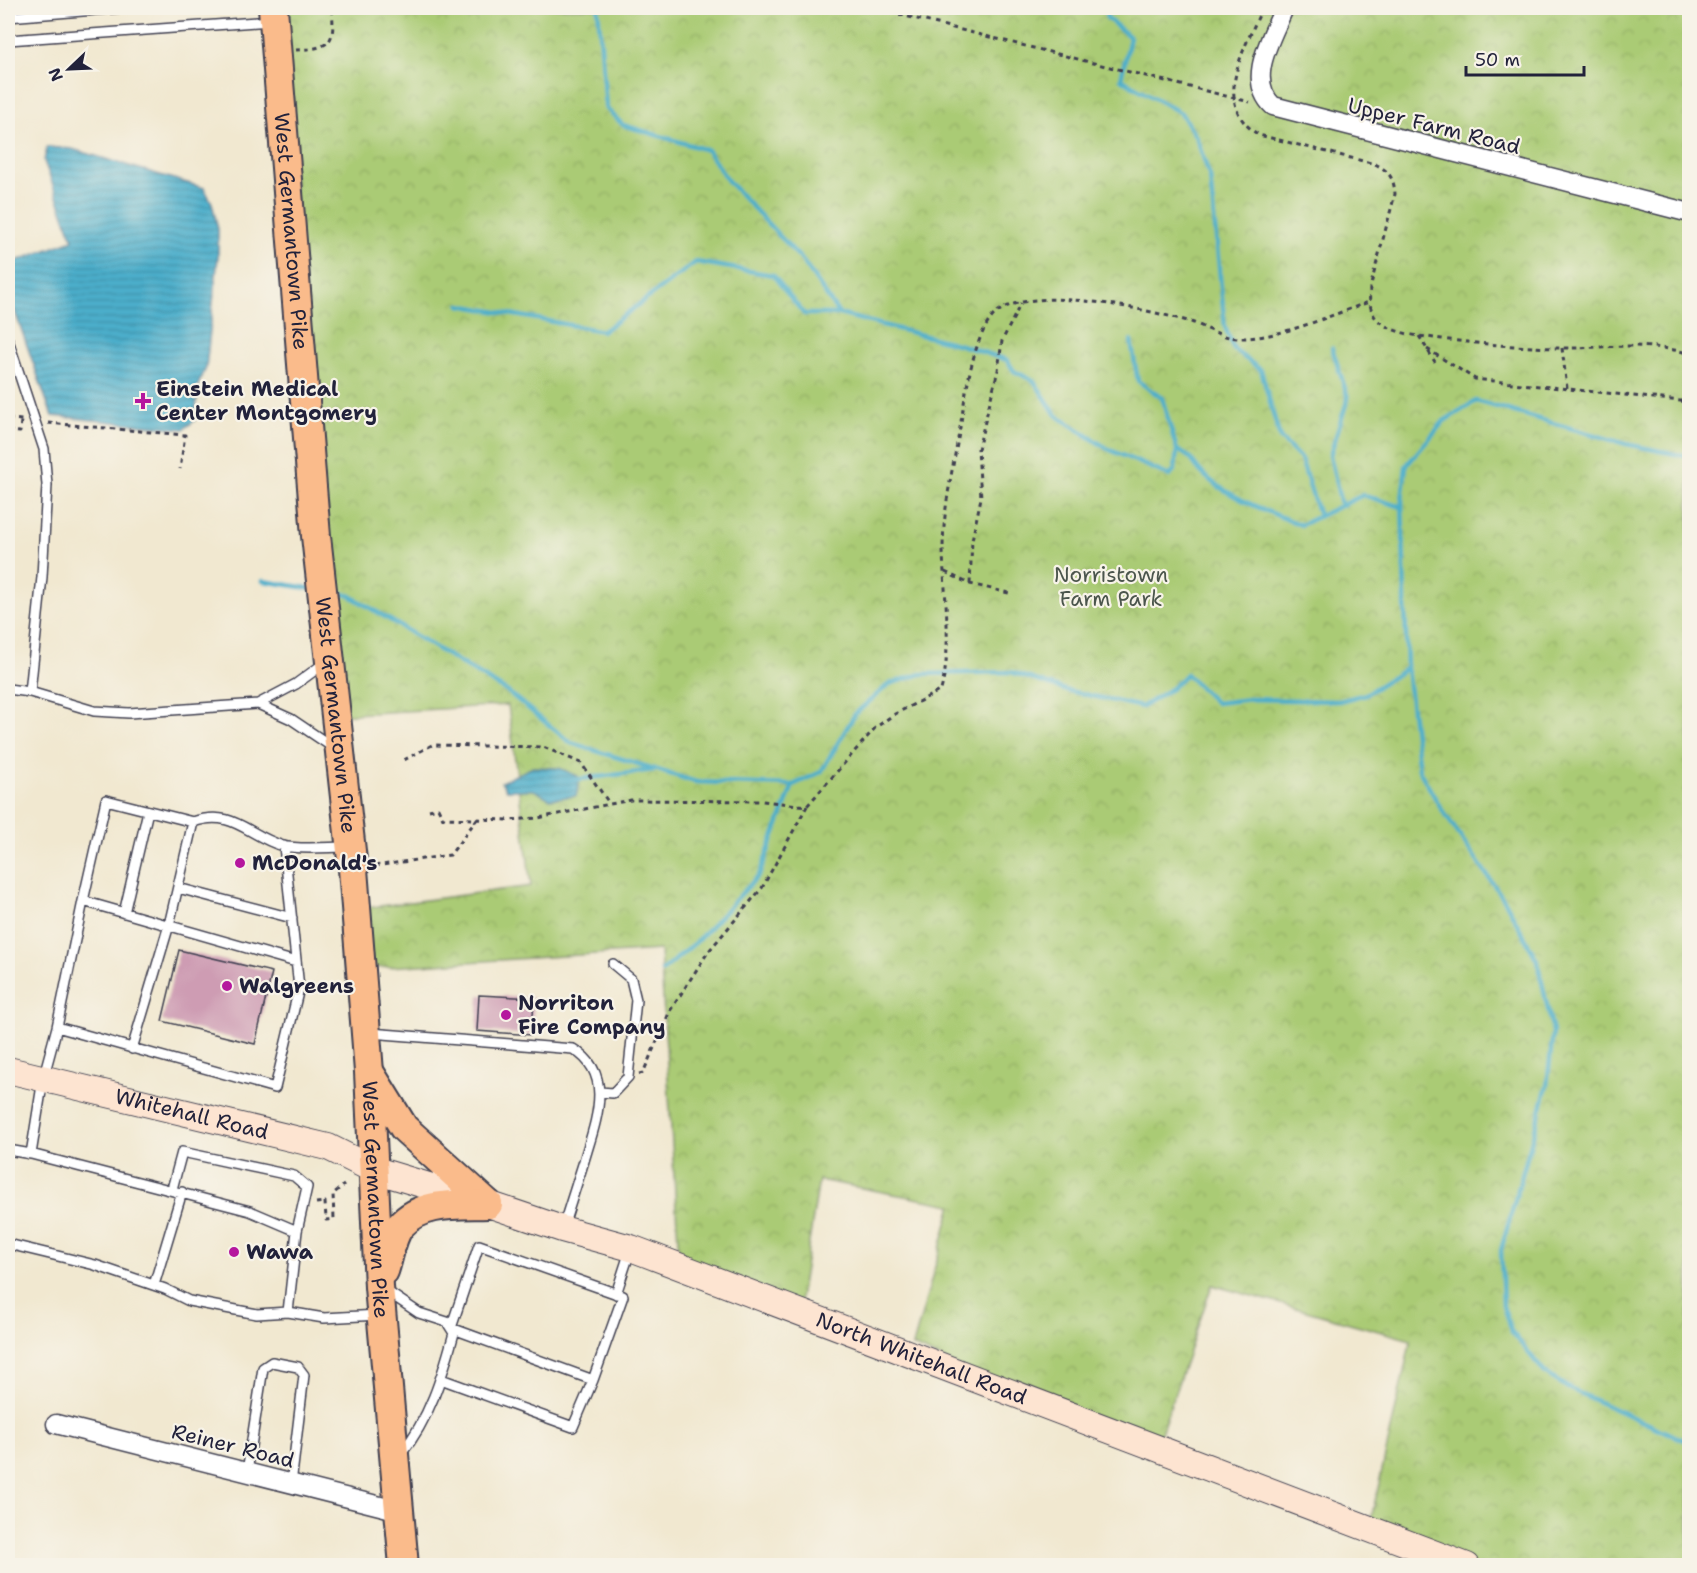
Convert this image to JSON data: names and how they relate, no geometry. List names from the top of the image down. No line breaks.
{"streets":{"main road":["West Germantown Pike","Whitehall Road","North Whitehall Road"],"street":["Upper Farm Road","Reiner Road"]},"crossings":[["West Germantown Pike","Whitehall Road"],["West Germantown Pike","North Whitehall Road"],["West Germantown Pike","Reiner Road"],["Whitehall Road","North Whitehall Road"]],"parks":["Norristown Farm Park"],"places":{"health":["Einstein Medical Center Montgomery"],"other":["McDonald's","Walgreens","Norriton Fire Company","Wawa"]},"scale_bar":"50 m","north":"bottom left"}
